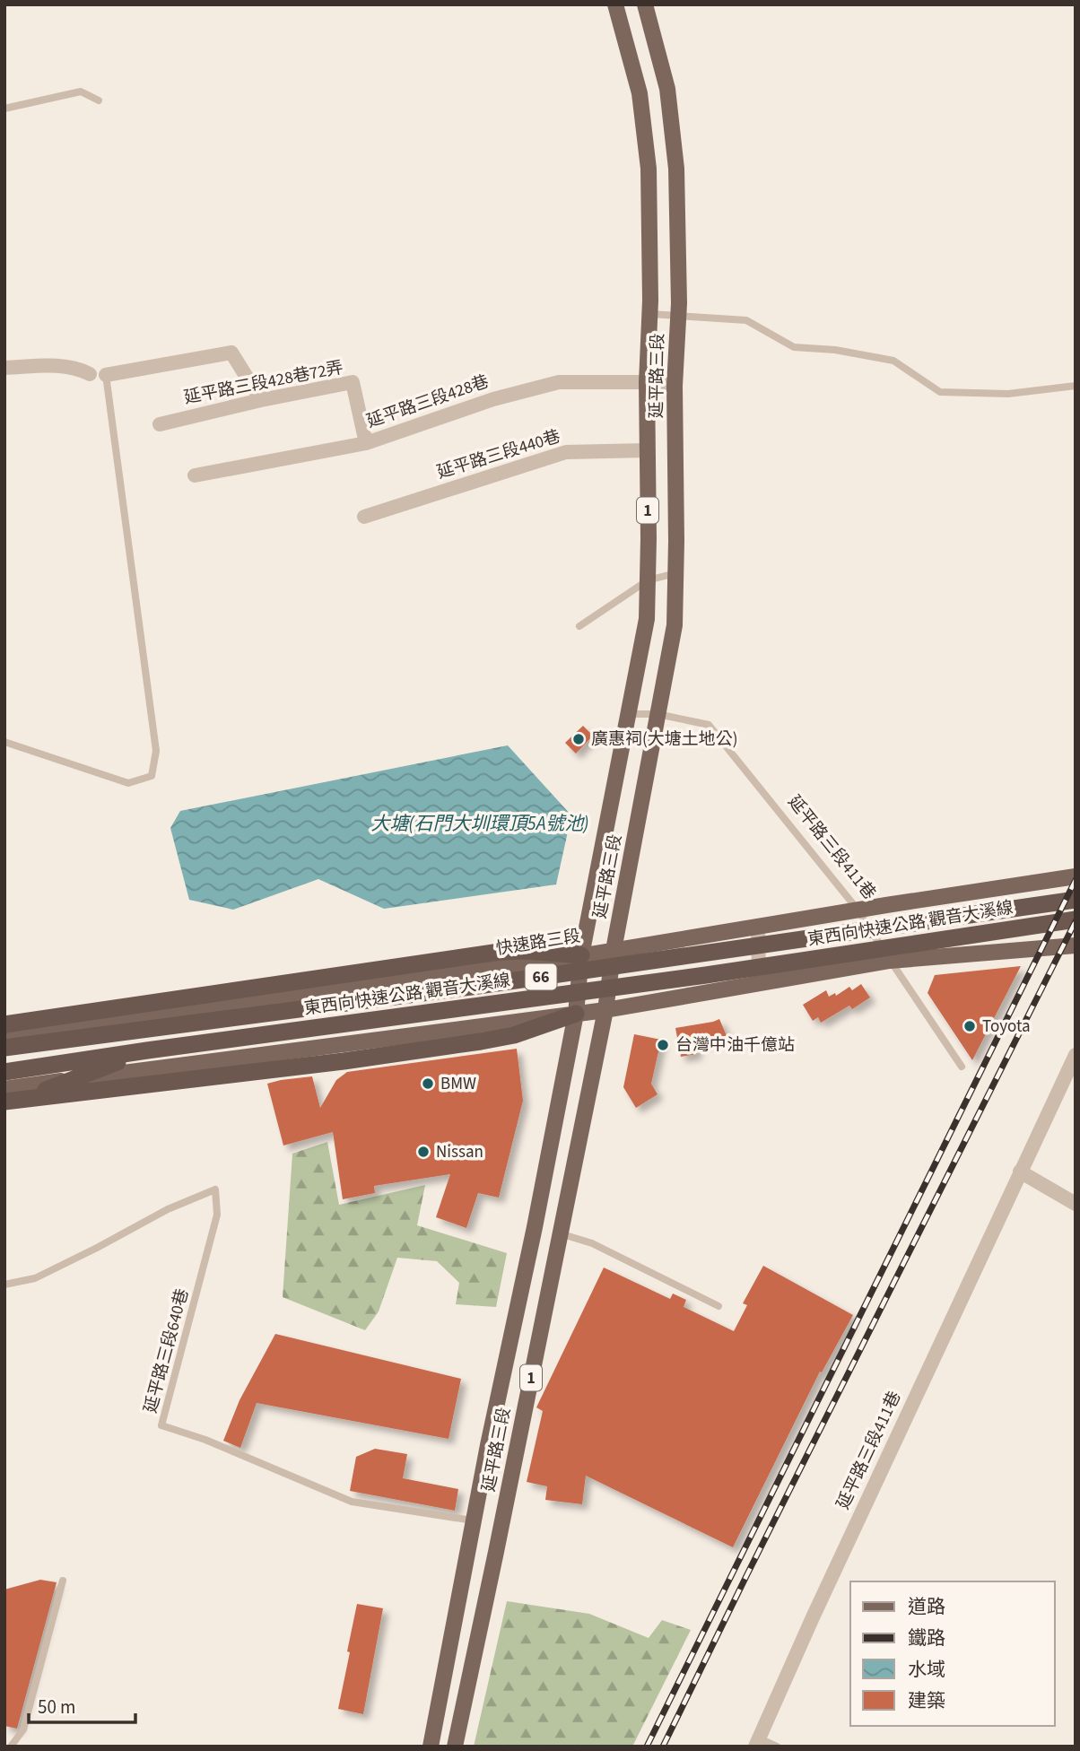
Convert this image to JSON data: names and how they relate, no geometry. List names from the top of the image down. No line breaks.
{"streets":{"highway":["東西向快速公路 觀音大溪線","66"],"main road":["延平路三段","1","快速路三段"],"street":["延平路三段428巷72弄","延平路三段428巷","延平路三段440巷","延平路三段411巷"],"lane":["延平路三段640巷"]},"crossings":[["延平路三段","延平路三段428巷"],["延平路三段","延平路三段440巷"],["延平路三段","延平路三段411巷"],["延平路三段","快速路三段"],["延平路三段","66"],["延平路三段","延平路三段640巷"],["延平路三段428巷72弄","延平路三段428巷"],["延平路三段411巷","快速路三段"],["延平路三段411巷","66"],["東西向快速公路 觀音大溪線","快速路三段"]],"water":["大塘(石門大圳環頂5A號池)"],"places":["廣惠祠(大塘土地公)","Toyota","台灣中油千億站","BMW","Nissan"],"legend":["道路","鐵路","水域","建築"],"scale_bar":"50 m"}
